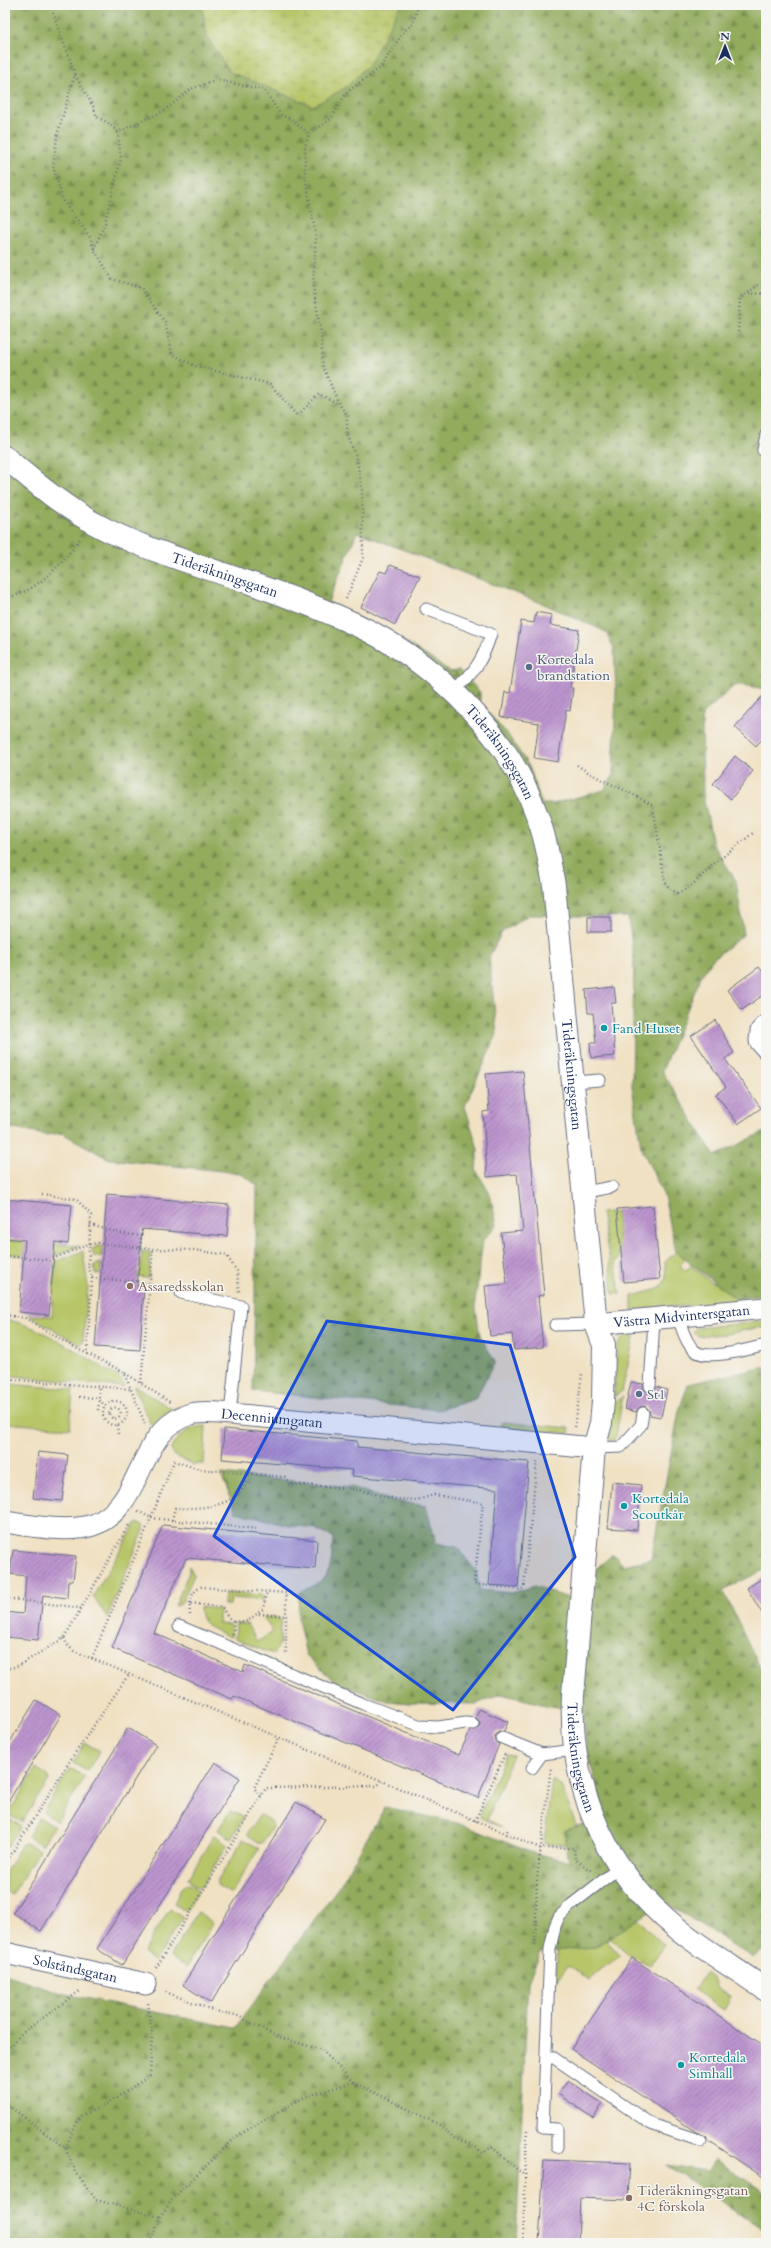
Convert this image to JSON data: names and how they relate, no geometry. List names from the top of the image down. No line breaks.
{"streets":{"street":["Tideräkningsgatan","Västra Midvintersgatan","Decenniumgatan","Solståndsgatan"]},"crossings":[["Tideräkningsgatan","Västra Midvintersgatan"],["Tideräkningsgatan","Decenniumgatan"]],"places":["Kortedala brandstation","Fand Huset","Assaredsskolan","St1","Kortedala Scoutkår","Kortedala Simhall","Tideräkningsgatan 4C förskola"],"north":"top"}
